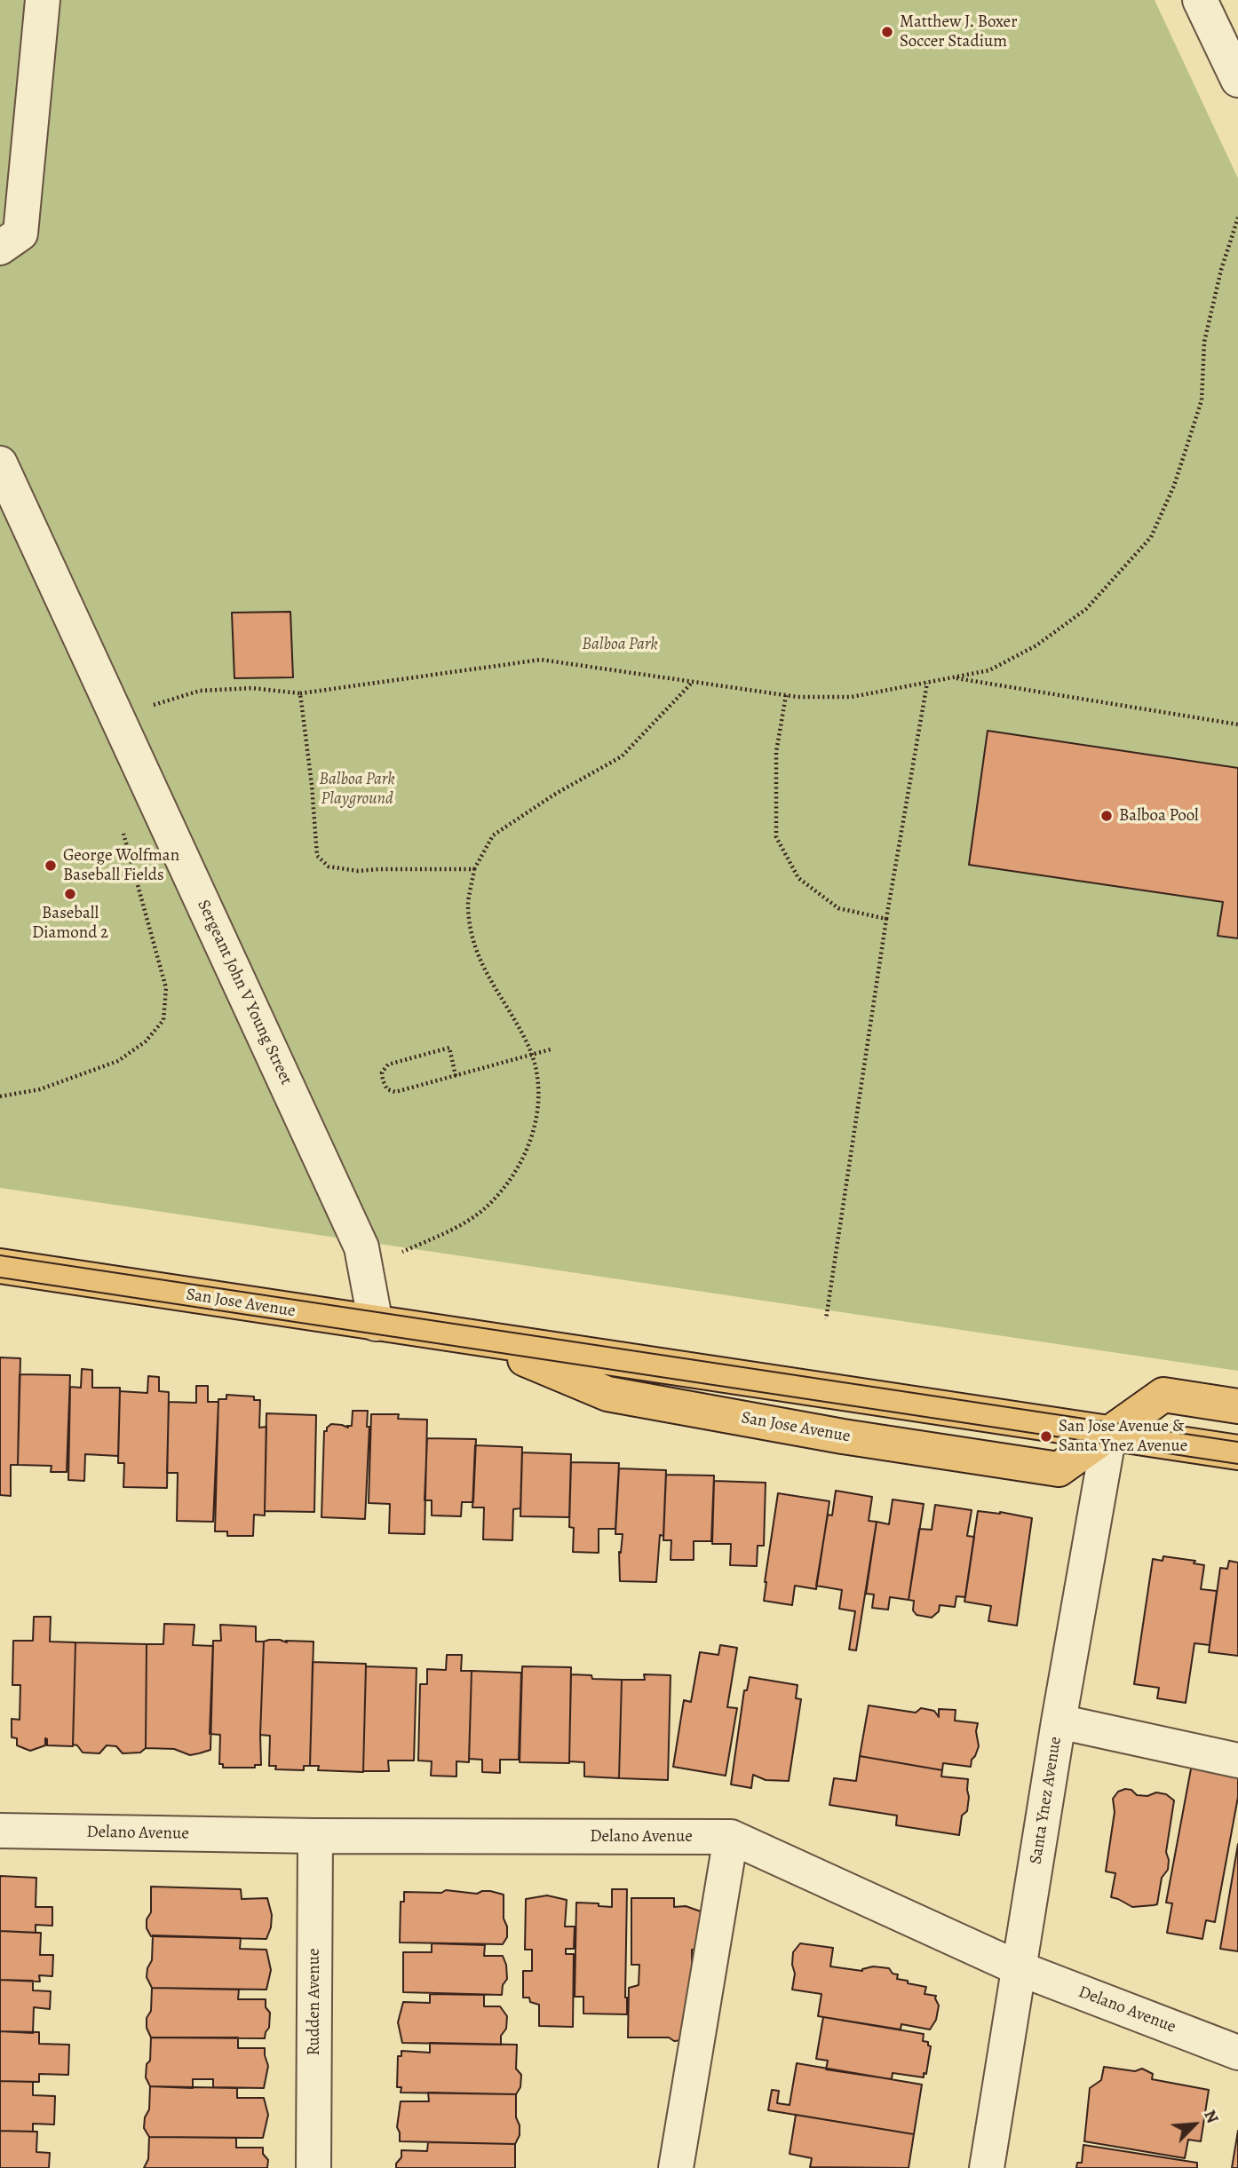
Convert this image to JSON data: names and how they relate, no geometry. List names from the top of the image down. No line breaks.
{"streets":{"main road":["San Jose Avenue"],"street":["Sergeant John V Young Street","Santa Ynez Avenue","Delano Avenue","Rudden Avenue"]},"crossings":[["Sergeant John V Young Street","San Jose Avenue"],["San Jose Avenue","Santa Ynez Avenue"],["Santa Ynez Avenue","Delano Avenue"],["Delano Avenue","Rudden Avenue"]],"parks":["Balboa Park","Balboa Park Playground"],"places":["Matthew J. Boxer Soccer Stadium","Balboa Pool","George Wolfman Baseball Fields","Baseball Diamond 2","San Jose Avenue & Santa Ynez Avenue"],"north":"top right"}
